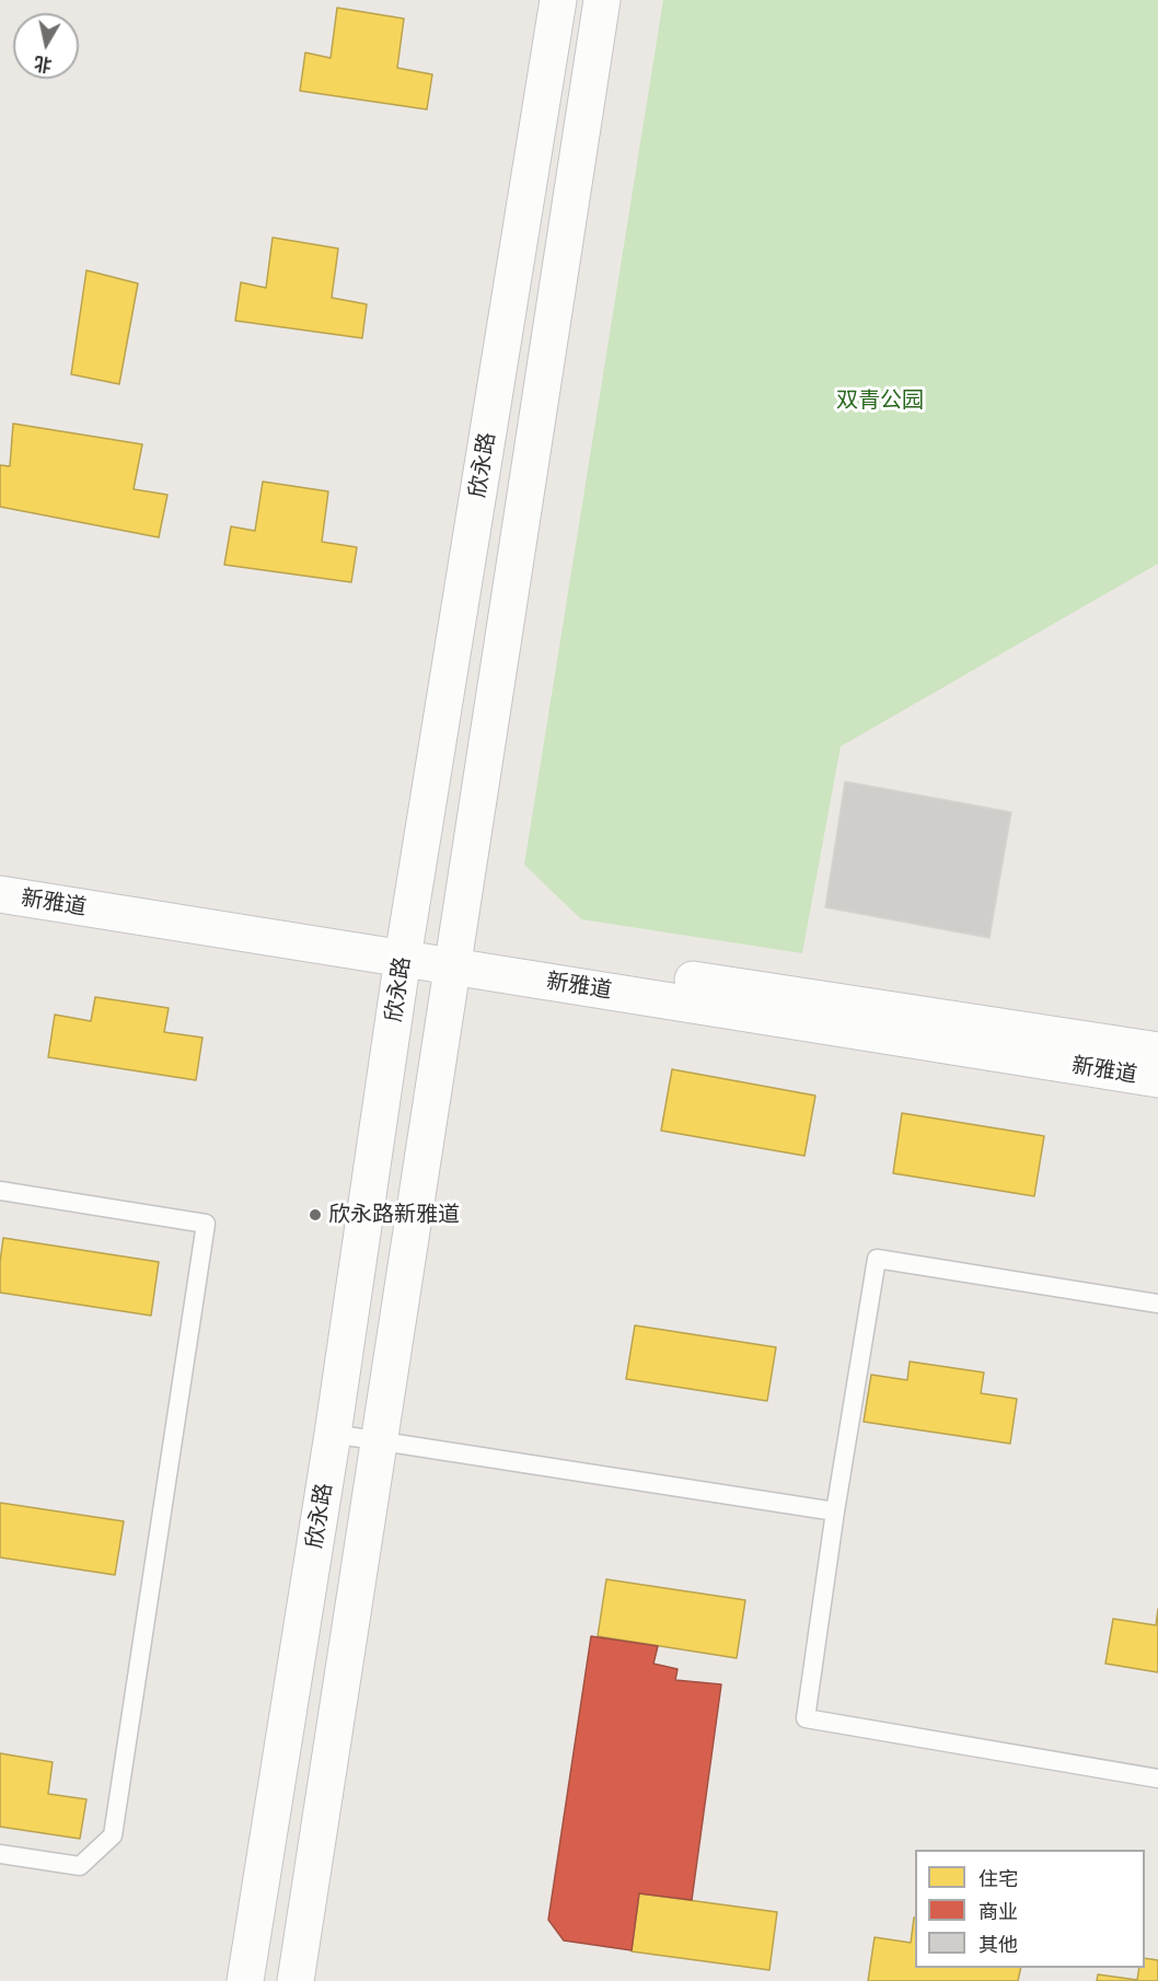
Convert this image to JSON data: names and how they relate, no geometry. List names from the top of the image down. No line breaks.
{"streets":{"street":["欣永路","新雅道"]},"crossings":[["欣永路","新雅道"]],"parks":["双青公园"],"places":["欣永路新雅道"],"legend":["住宅","商业","其他"],"north":"bottom"}
